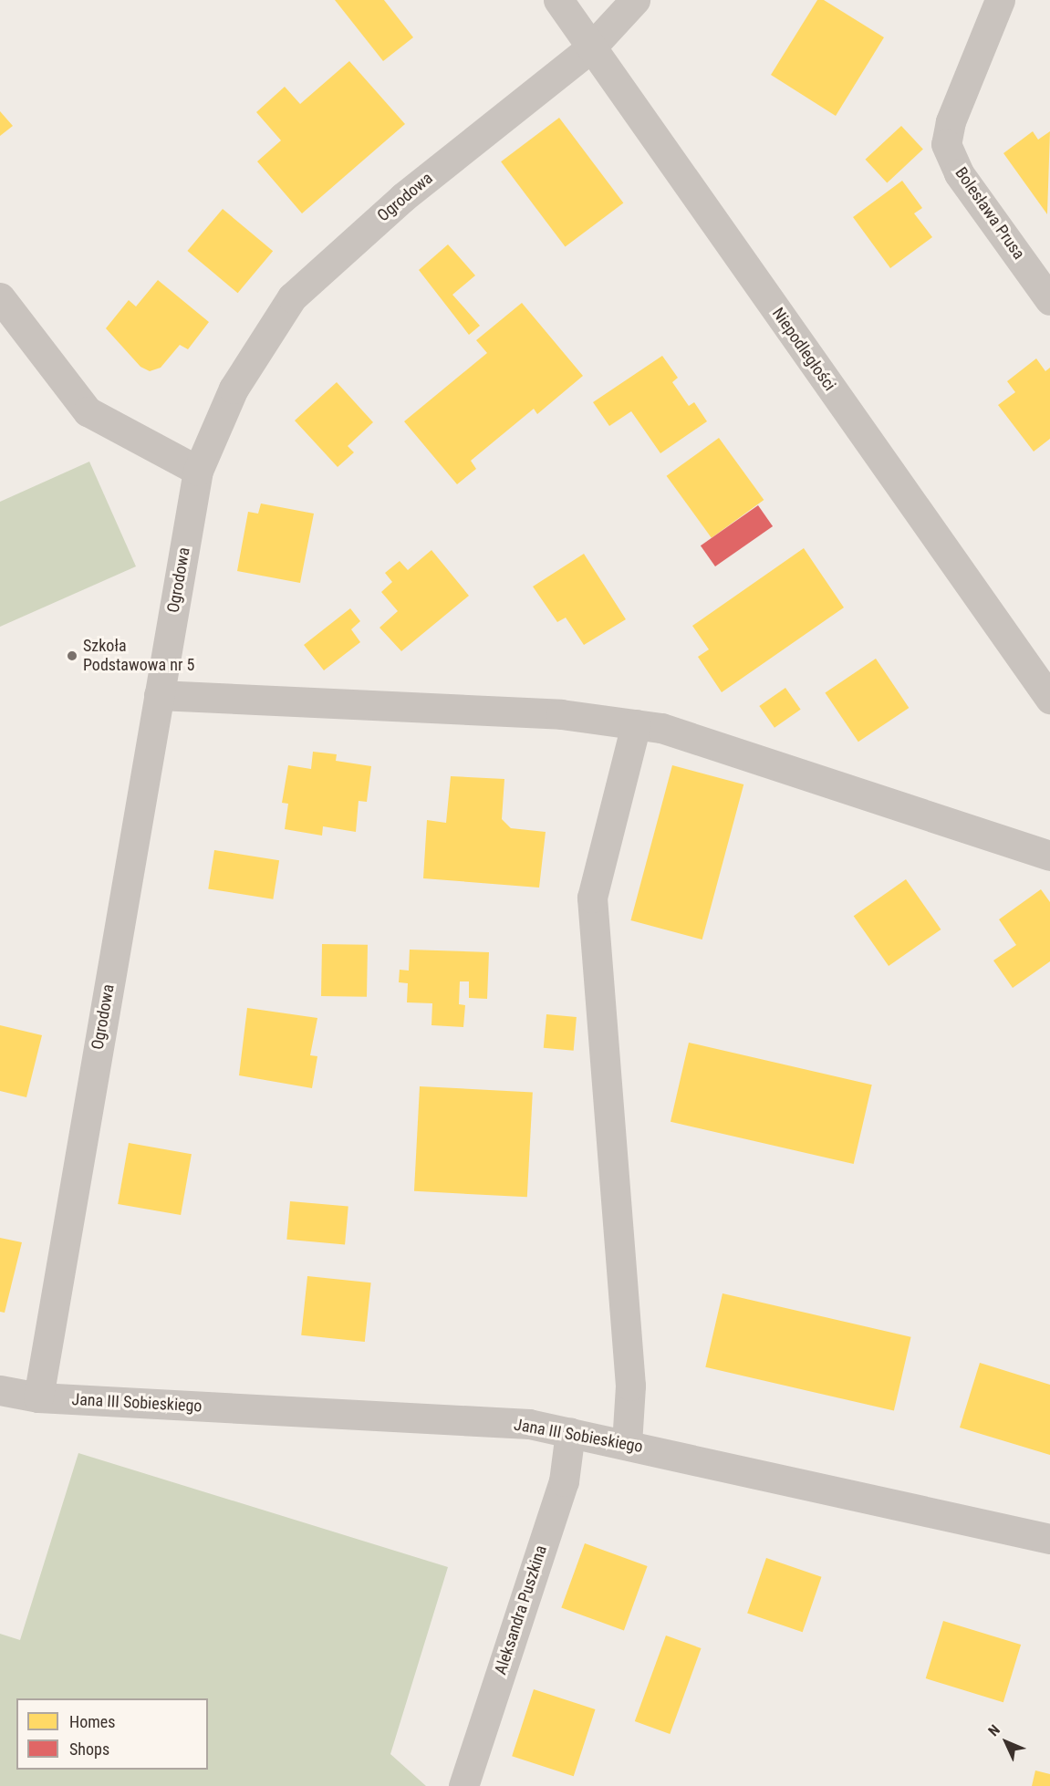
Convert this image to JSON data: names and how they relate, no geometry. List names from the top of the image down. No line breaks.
{"streets":{"street":["Ogrodowa","Bolesława Prusa","Niepodległości","Jana III Sobieskiego","Aleksandra Puszkina"]},"crossings":[["Ogrodowa","Niepodległości"],["Ogrodowa","Jana III Sobieskiego"],["Jana III Sobieskiego","Aleksandra Puszkina"]],"places":["Szkoła Podstawowa nr 5"],"legend":["Homes","Shops"],"north":"top left"}
